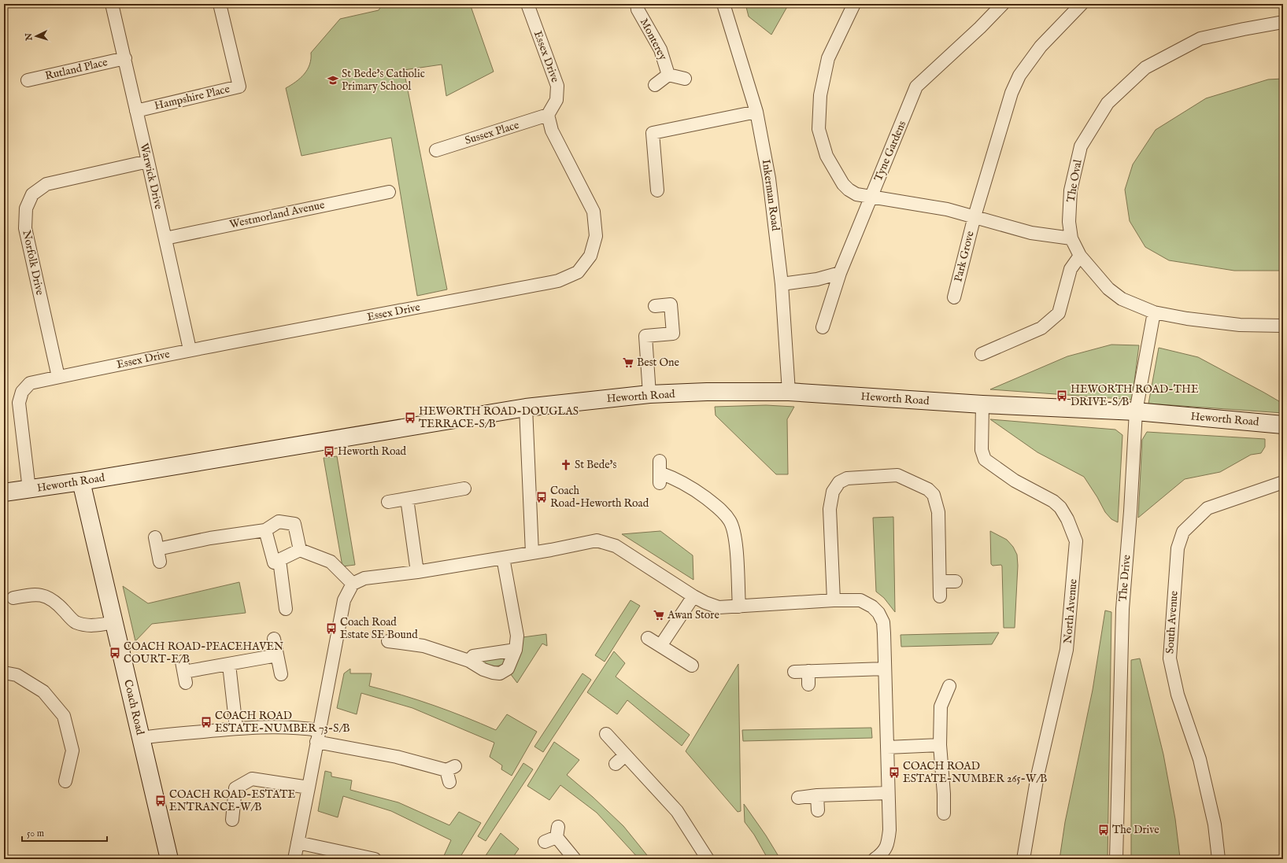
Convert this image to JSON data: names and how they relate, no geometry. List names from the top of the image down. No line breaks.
{"streets":{"street":["Monterey","Essex Drive","Rutland Place","Hampshire Place","Sussex Place","Tyne Gardens","Warwick Drive","The Oval","Inkerman Road","Westmorland Avenue","Park Grove","Norfolk Drive","Heworth Road","The Drive","North Avenue","South Avenue","Coach Road"]},"crossings":[["Essex Drive","Sussex Place"],["Essex Drive","Warwick Drive"],["Essex Drive","Norfolk Drive"],["Essex Drive","Heworth Road"],["Rutland Place","Warwick Drive"],["Hampshire Place","Warwick Drive"],["Warwick Drive","Westmorland Avenue"],["Warwick Drive","Norfolk Drive"],["The Oval","The Drive"],["Inkerman Road","Heworth Road"],["Heworth Road","The Drive"],["Heworth Road","North Avenue"],["Heworth Road","Coach Road"]],"places":{"school or university":["St Bede's Catholic Primary School"],"supermarket":["Best One","Awan Store"],"bus stop":["HEWORTH ROAD-THE DRIVE-S/B","HEWORTH ROAD-DOUGLAS TERRACE-S/B","Heworth Road","Coach Road-Heworth Road","Coach Road Estate SE Bound","COACH ROAD-PEACEHAVEN COURT-E/B","COACH ROAD ESTATE-NUMBER 73-S/B","COACH ROAD ESTATE-NUMBER 265-W/B","COACH ROAD-ESTATE ENTRANCE-W/B","The Drive"],"church":["St Bede's"]},"scale_bar":"50 m","north":"left"}
